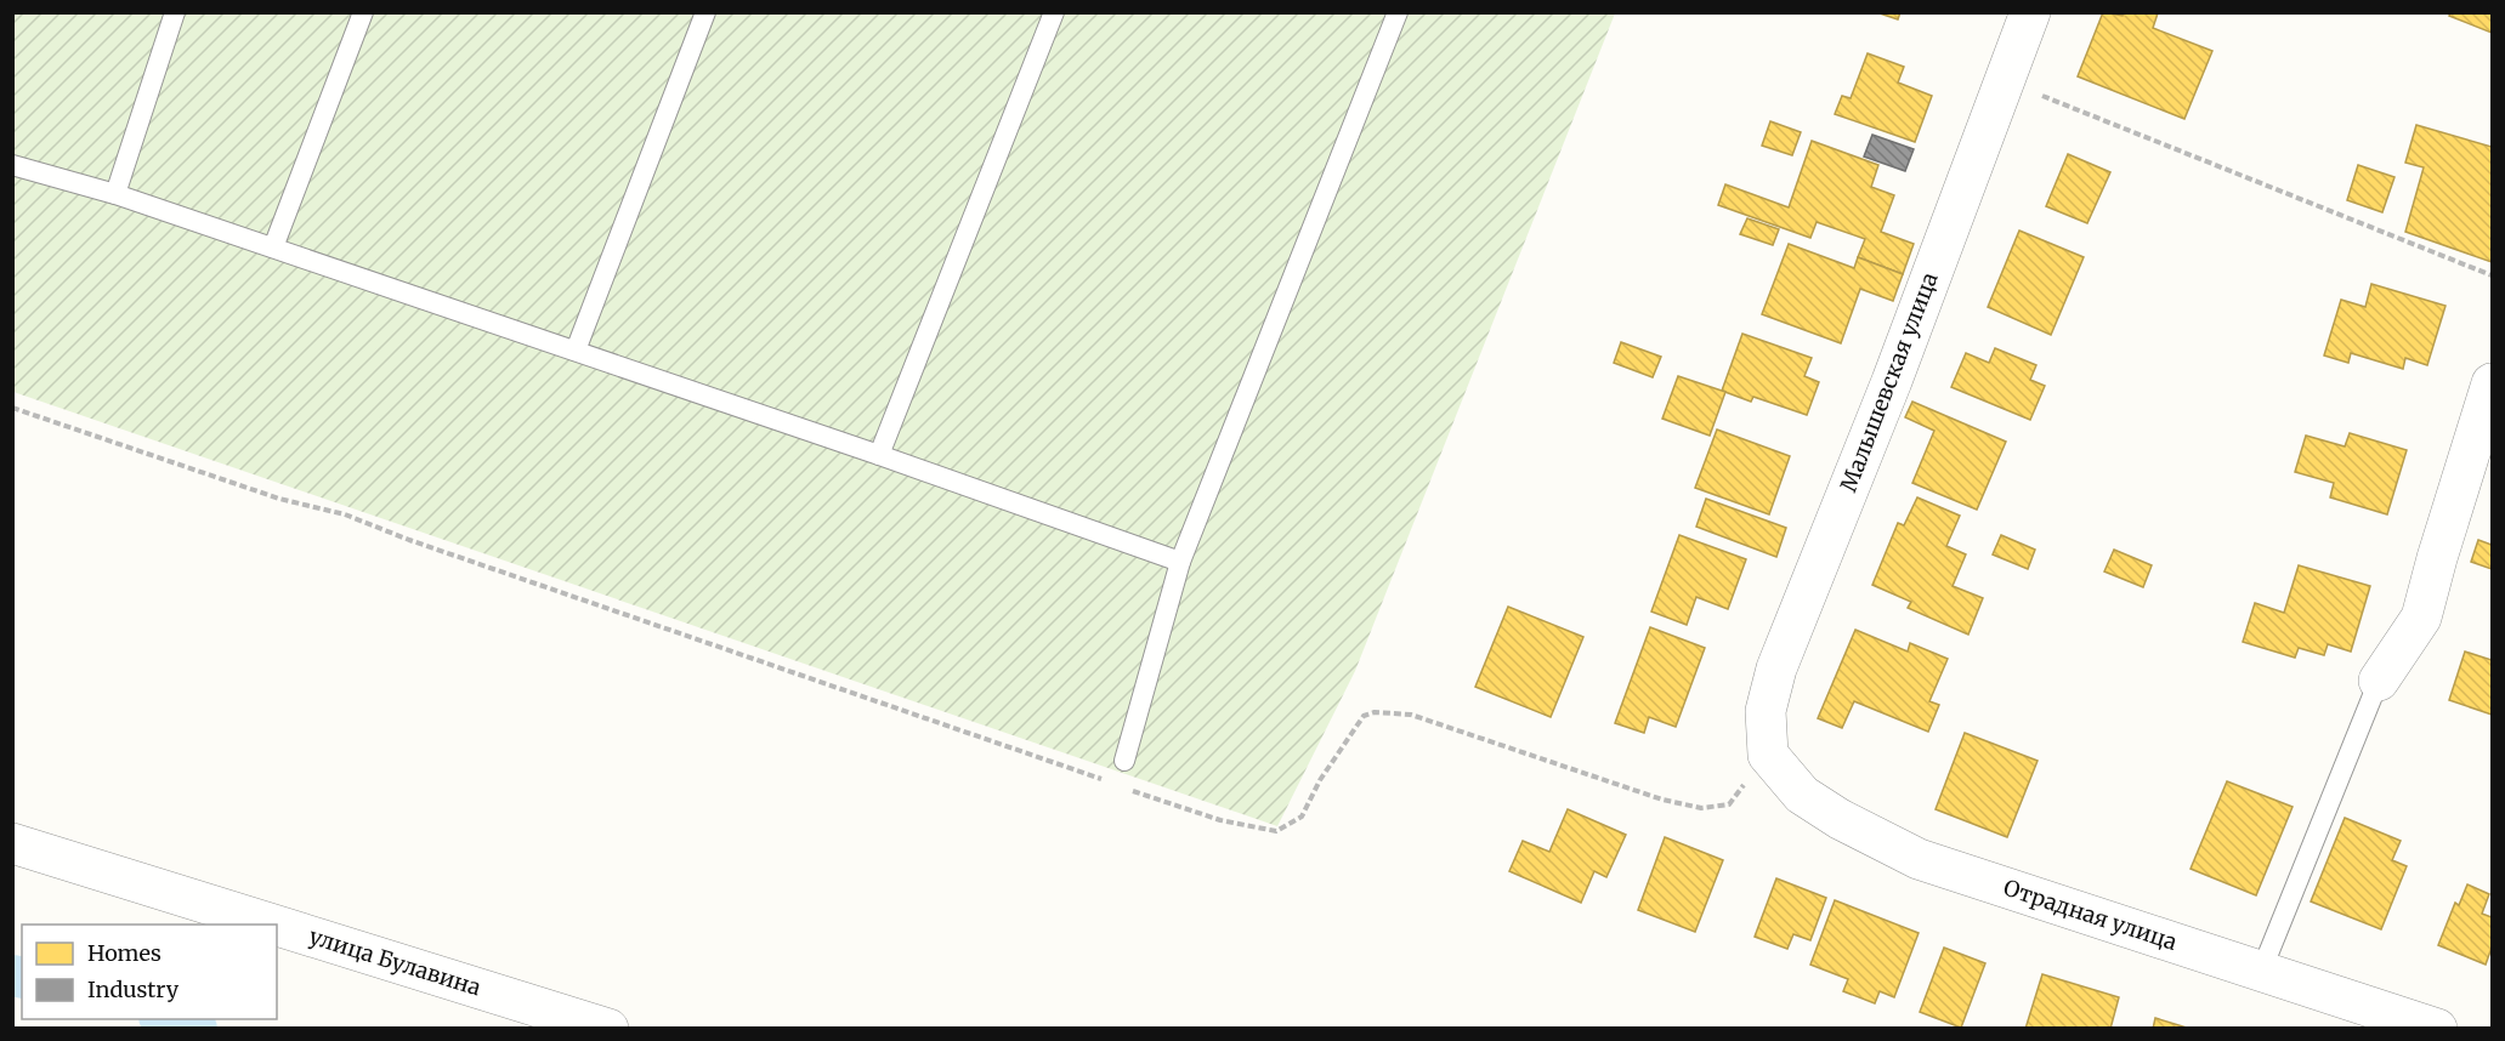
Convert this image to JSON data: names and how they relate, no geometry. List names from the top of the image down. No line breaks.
{"streets":{"street":["Малышевская улица","Отрадная улица","улица Булавина"]},"crossings":[["Малышевская улица","Отрадная улица"]],"legend":["Homes","Industry"]}
